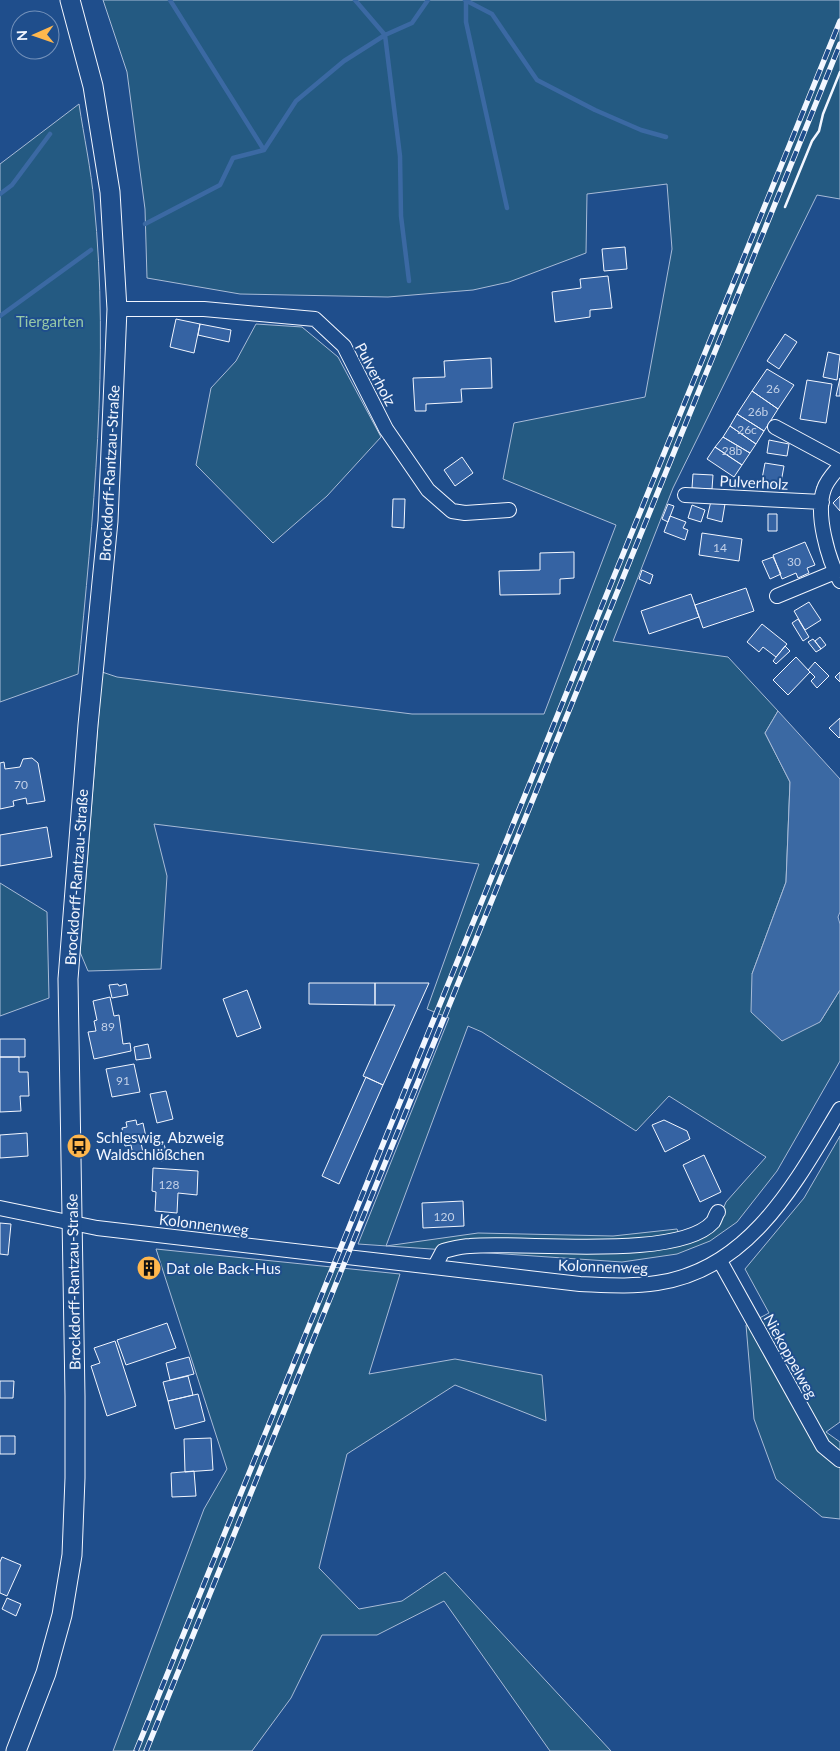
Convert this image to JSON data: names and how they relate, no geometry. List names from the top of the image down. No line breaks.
{"streets":{"street":["Pulverholz","Brockdorff-Rantzau-Straße","Kolonnenweg","Niekoppelweg"]},"crossings":[["Pulverholz","Brockdorff-Rantzau-Straße"],["Brockdorff-Rantzau-Straße","Kolonnenweg"],["Kolonnenweg","Niekoppelweg"]],"parks":["Tiergarten"],"places":{"bus stop":["Schleswig, Abzweig Waldschlößchen"],"building":["Dat ole Back-Hus"]},"house_numbers":["26","26b","26c","28b","14","30","70","89","91","128","120"],"north":"left"}
